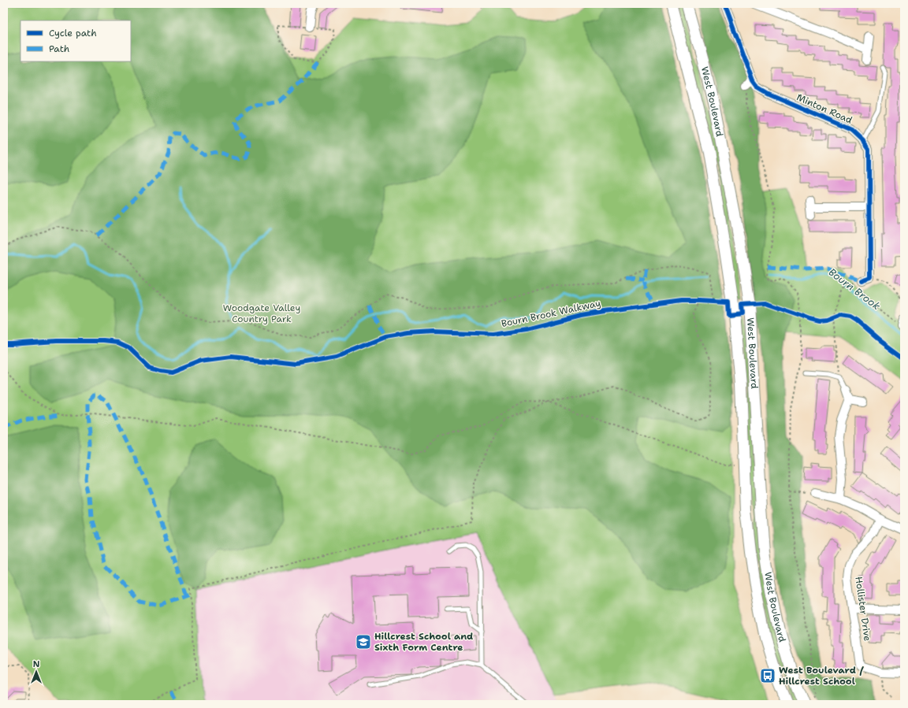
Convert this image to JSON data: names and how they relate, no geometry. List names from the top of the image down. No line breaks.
{"streets":{"main road":["West Boulevard"],"street":["Minton Road","Hollister Drive"],"cycle path":["Bourn Brook Walkway"]},"water":["Bourn Brook"],"parks":["Woodgate Valley Country Park"],"places":{"school or university":["Hillcrest School and Sixth Form Centre"],"bus stop":["West Boulevard / Hillcrest School"]},"legend":["Cycle path","Path"],"north":"top"}
